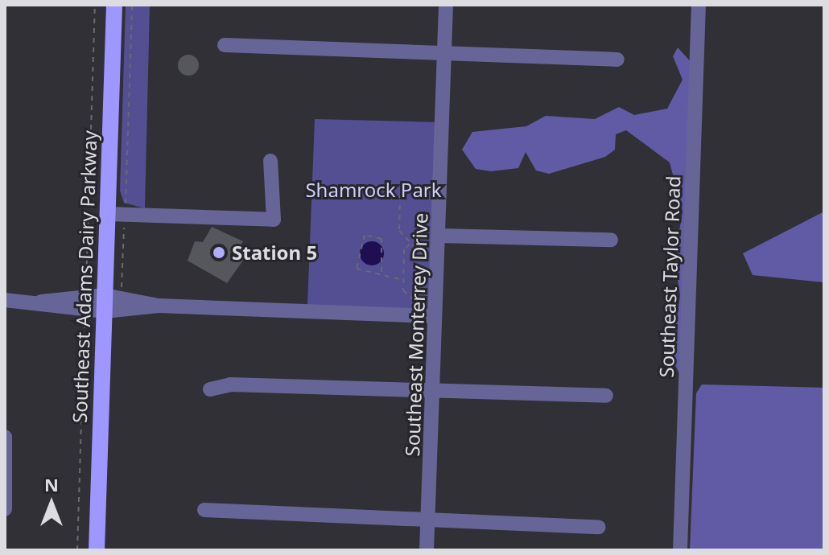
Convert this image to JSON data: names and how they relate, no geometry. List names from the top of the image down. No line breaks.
{"streets":{"main road":["Southeast Adams Dairy Parkway"],"street":["Southeast Taylor Road","Southeast Monterrey Drive"]},"parks":["Shamrock Park"],"places":["Station 5"],"north":"top"}
